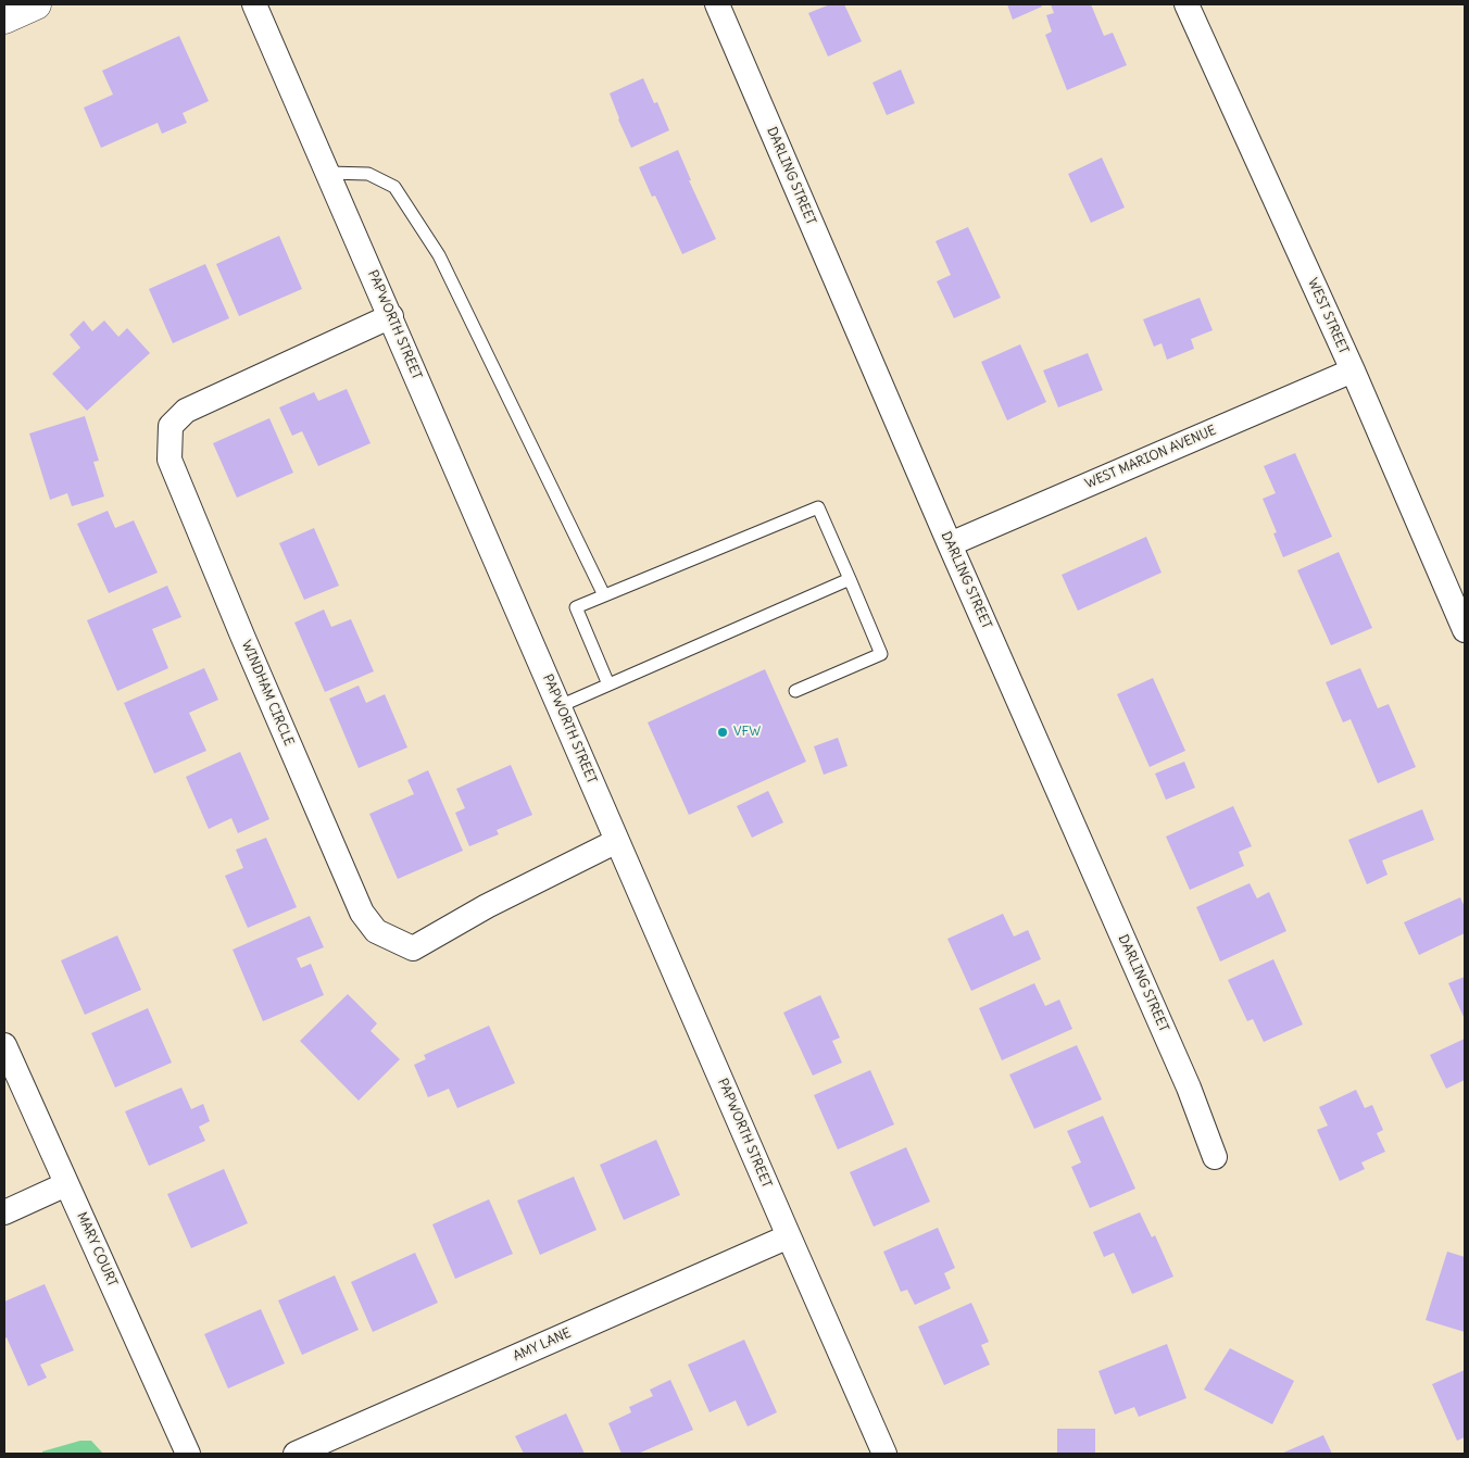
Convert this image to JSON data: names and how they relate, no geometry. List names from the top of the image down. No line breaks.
{"streets":{"street":["DARLING STREET","WEST STREET","PAPWORTH STREET","WEST MARION AVENUE","WINDHAM CIRCLE","MARY COURT","AMY LANE"]},"crossings":[["DARLING STREET","WEST MARION AVENUE"],["WEST STREET","WEST MARION AVENUE"],["PAPWORTH STREET","WINDHAM CIRCLE"],["PAPWORTH STREET","AMY LANE"]],"places":["VFW"]}
